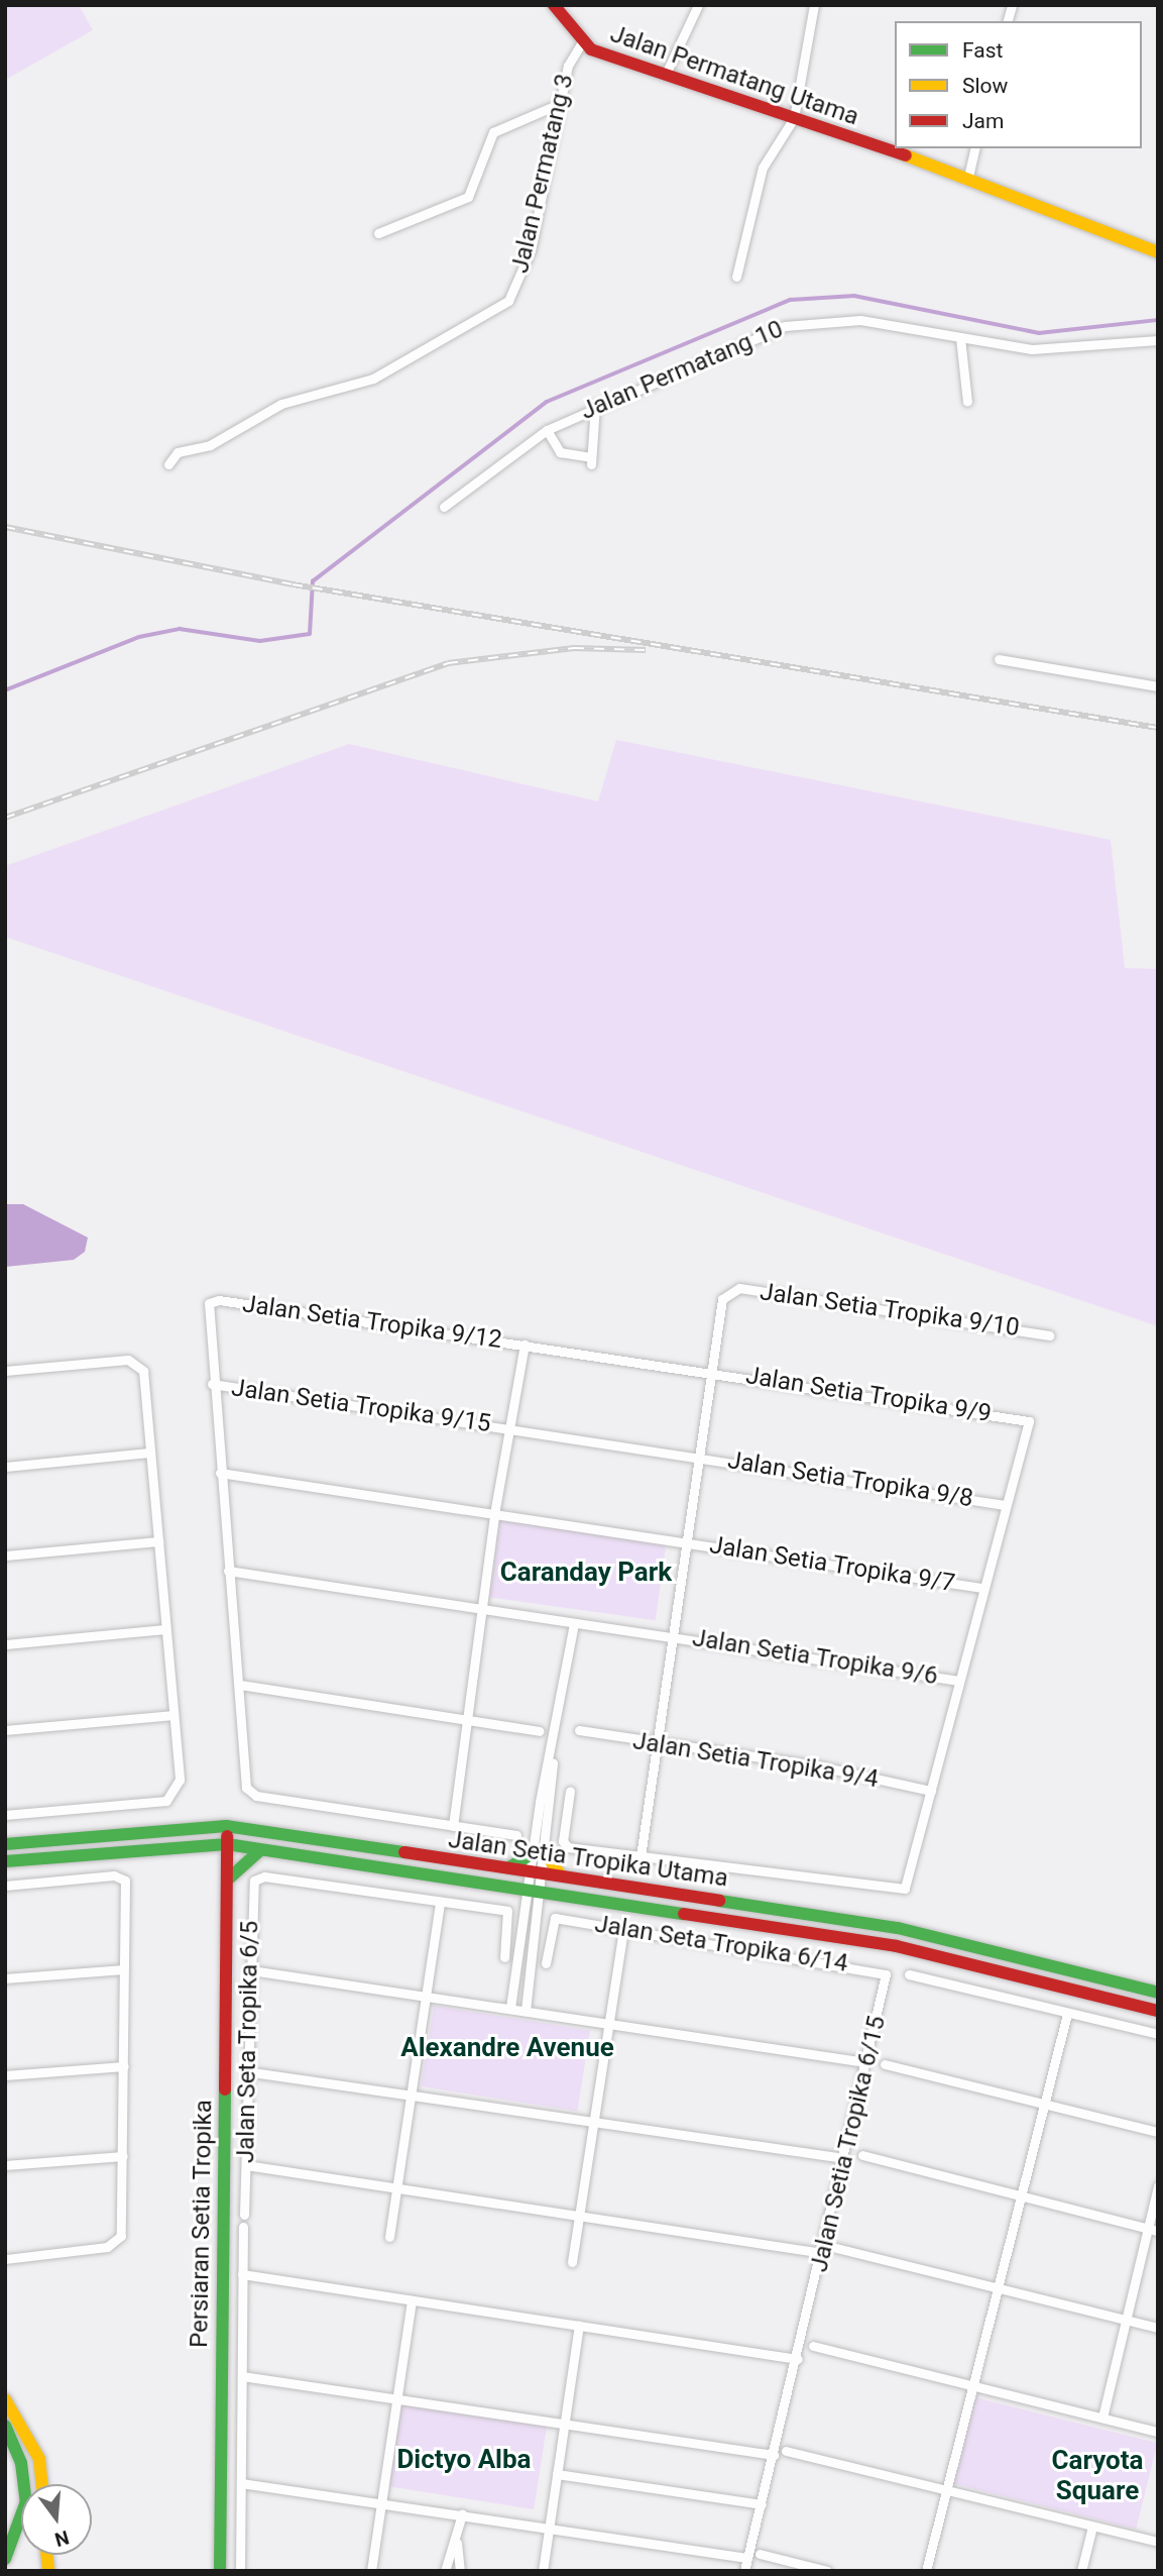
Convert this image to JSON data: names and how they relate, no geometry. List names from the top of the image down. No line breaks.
{"streets":{"main road":["Jalan Permatang Utama","Jalan Setia Tropika Utama","Persiaran Setia Tropika"],"street":["Jalan Permatang 3","Jalan Permatang 10","Jalan Setia Tropika 9/10","Jalan Setia Tropika 9/12","Jalan Setia Tropika 9/9","Jalan Setia Tropika 9/15","Jalan Setia Tropika 9/8","Jalan Setia Tropika 9/7","Jalan Setia Tropika 9/6","Jalan Setia Tropika 9/4","Jalan Seta Tropika 6/14","Jalan Seta Tropika 6/5","Jalan Setia Tropika 6/15"]},"crossings":[["Jalan Permatang Utama","Jalan Permatang 3"],["Jalan Setia Tropika 9/10","Jalan Setia Tropika 9/12"],["Jalan Setia Tropika 9/10","Jalan Setia Tropika 9/9"],["Jalan Setia Tropika 9/12","Jalan Setia Tropika 9/9"],["Jalan Setia Tropika 9/12","Jalan Setia Tropika 9/15"],["Jalan Setia Tropika 9/9","Jalan Setia Tropika 9/8"],["Jalan Setia Tropika 9/15","Jalan Setia Tropika 9/8"],["Jalan Setia Tropika Utama","Persiaran Setia Tropika"],["Jalan Seta Tropika 6/14","Jalan Setia Tropika 6/15"]],"districts":["Caranday Park","Alexandre Avenue","Dictyo Alba","Caryota Square"],"legend":["Fast","Slow","Jam"],"north":"bottom"}
